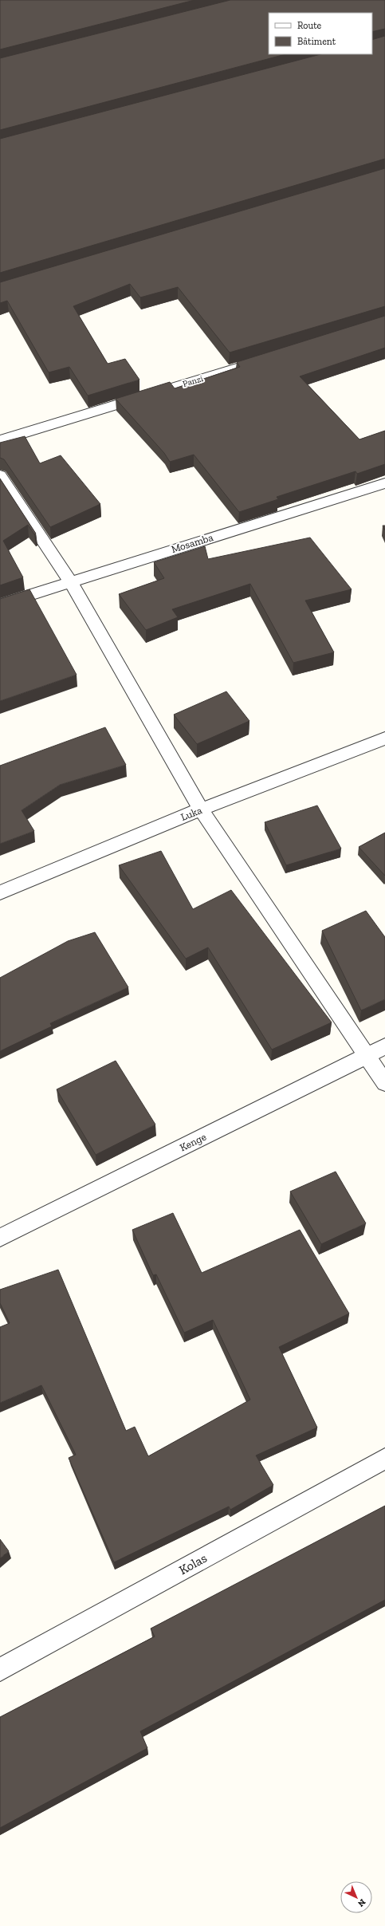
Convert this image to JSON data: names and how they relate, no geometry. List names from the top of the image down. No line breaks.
{"streets":{"street":["Panzi","Mosamba","Luka","Kenge","Kolas"]},"legend":["Route","Bâtiment"],"north":"bottom right"}
